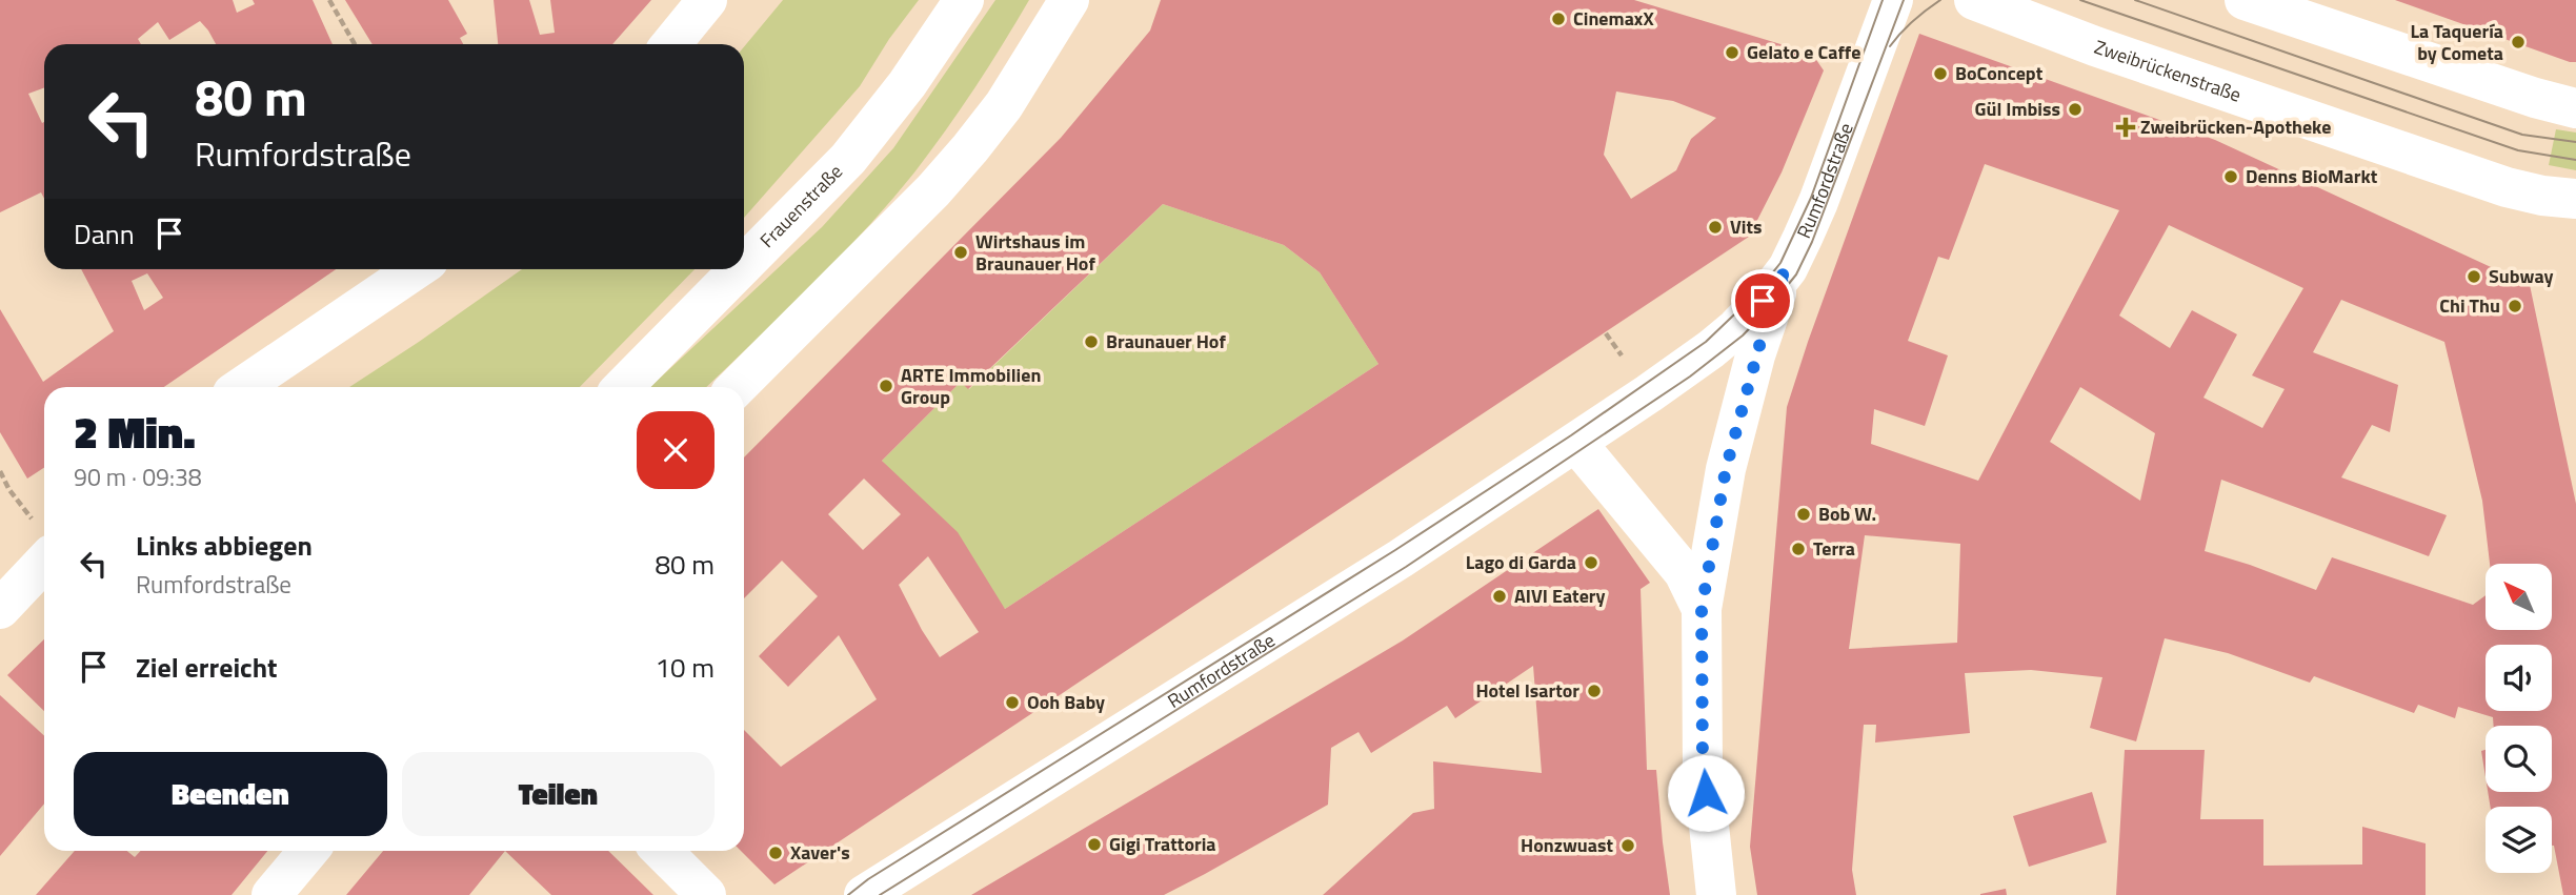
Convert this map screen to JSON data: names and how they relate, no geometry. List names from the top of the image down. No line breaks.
{"streets":{"street":["Zweibrückenstraße","Rumfordstraße","Frauenstraße"]},"places":{"other":["CinemaxX","La Taquería by Cometa","Gelato e Caffe","BoConcept","Gül Imbiss","Denns BioMarkt","Vits","Wirtshaus im Braunauer Hof","Subway","Chi Thu","Braunauer Hof","ARTE Immobilien Group","Bob W.","Terra","Lago di Garda","AIVI Eatery","Hotel Isartor","Ooh Baby","Gigi Trattoria","Honzwuast","Xaver's"],"health":["Zweibrücken-Apotheke"]},"north":"top left","page":{"turn":["80 m","Rumfordstraße"],"then":"Dann","heading":["2 Min.","90 m · 09:38"],"list":[{"name":"Links abbiegen","note":"Rumfordstraße","value":"80 m"},{"name":"Ziel erreicht","value":"10 m"}],"buttons":["Beenden","Teilen"]}}
